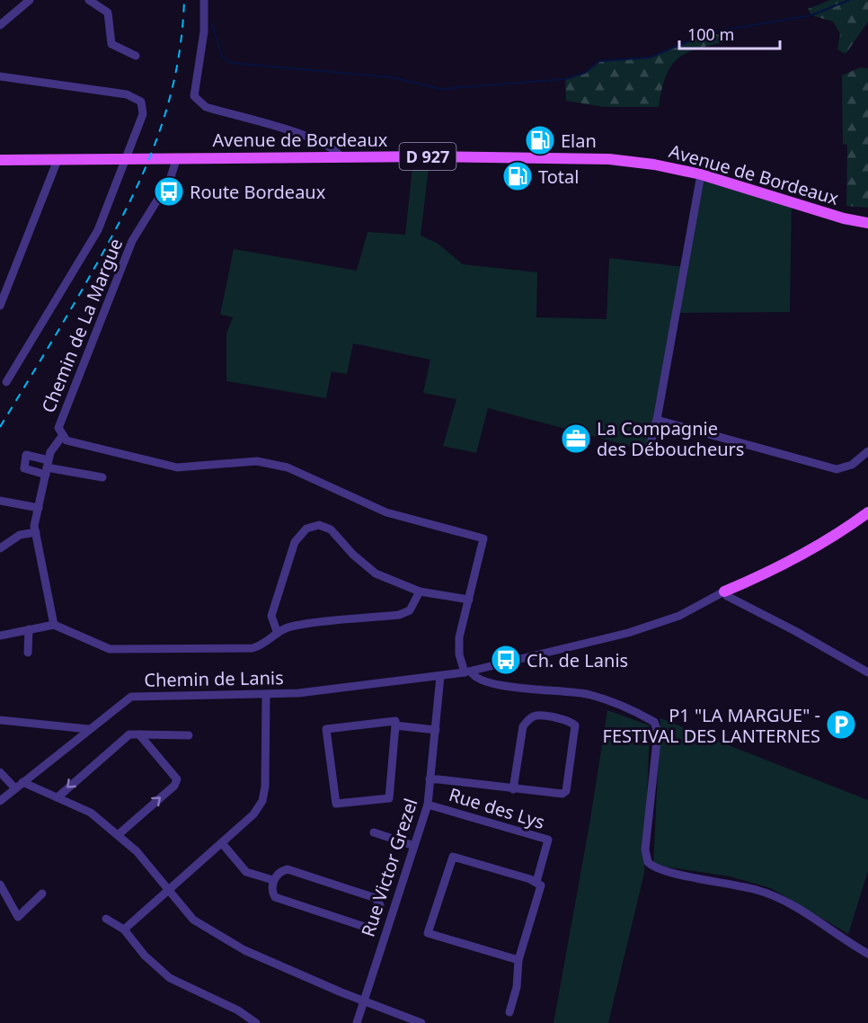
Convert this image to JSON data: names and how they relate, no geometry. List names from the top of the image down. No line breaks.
{"streets":{"main road":["Avenue de Bordeaux","D 927"],"street":["Chemin de La Margue","Chemin de Lanis","Rue des Lys","Rue Victor Grezel"]},"crossings":[["Avenue de Bordeaux","D 927"],["Avenue de Bordeaux","Chemin de La Margue"],["D 927","Chemin de La Margue"],["Chemin de La Margue","Chemin de Lanis"],["Chemin de Lanis","Rue Victor Grezel"],["Rue des Lys","Rue Victor Grezel"]],"places":{"fuel station":["Elan","Total"],"bus stop":["Route Bordeaux","Ch. de Lanis"],"office":["La Compagnie des Déboucheurs"],"parking":["P1 \"LA MARGUE\" - FESTIVAL DES LANTERNES"]},"scale_bar":"100 m"}
